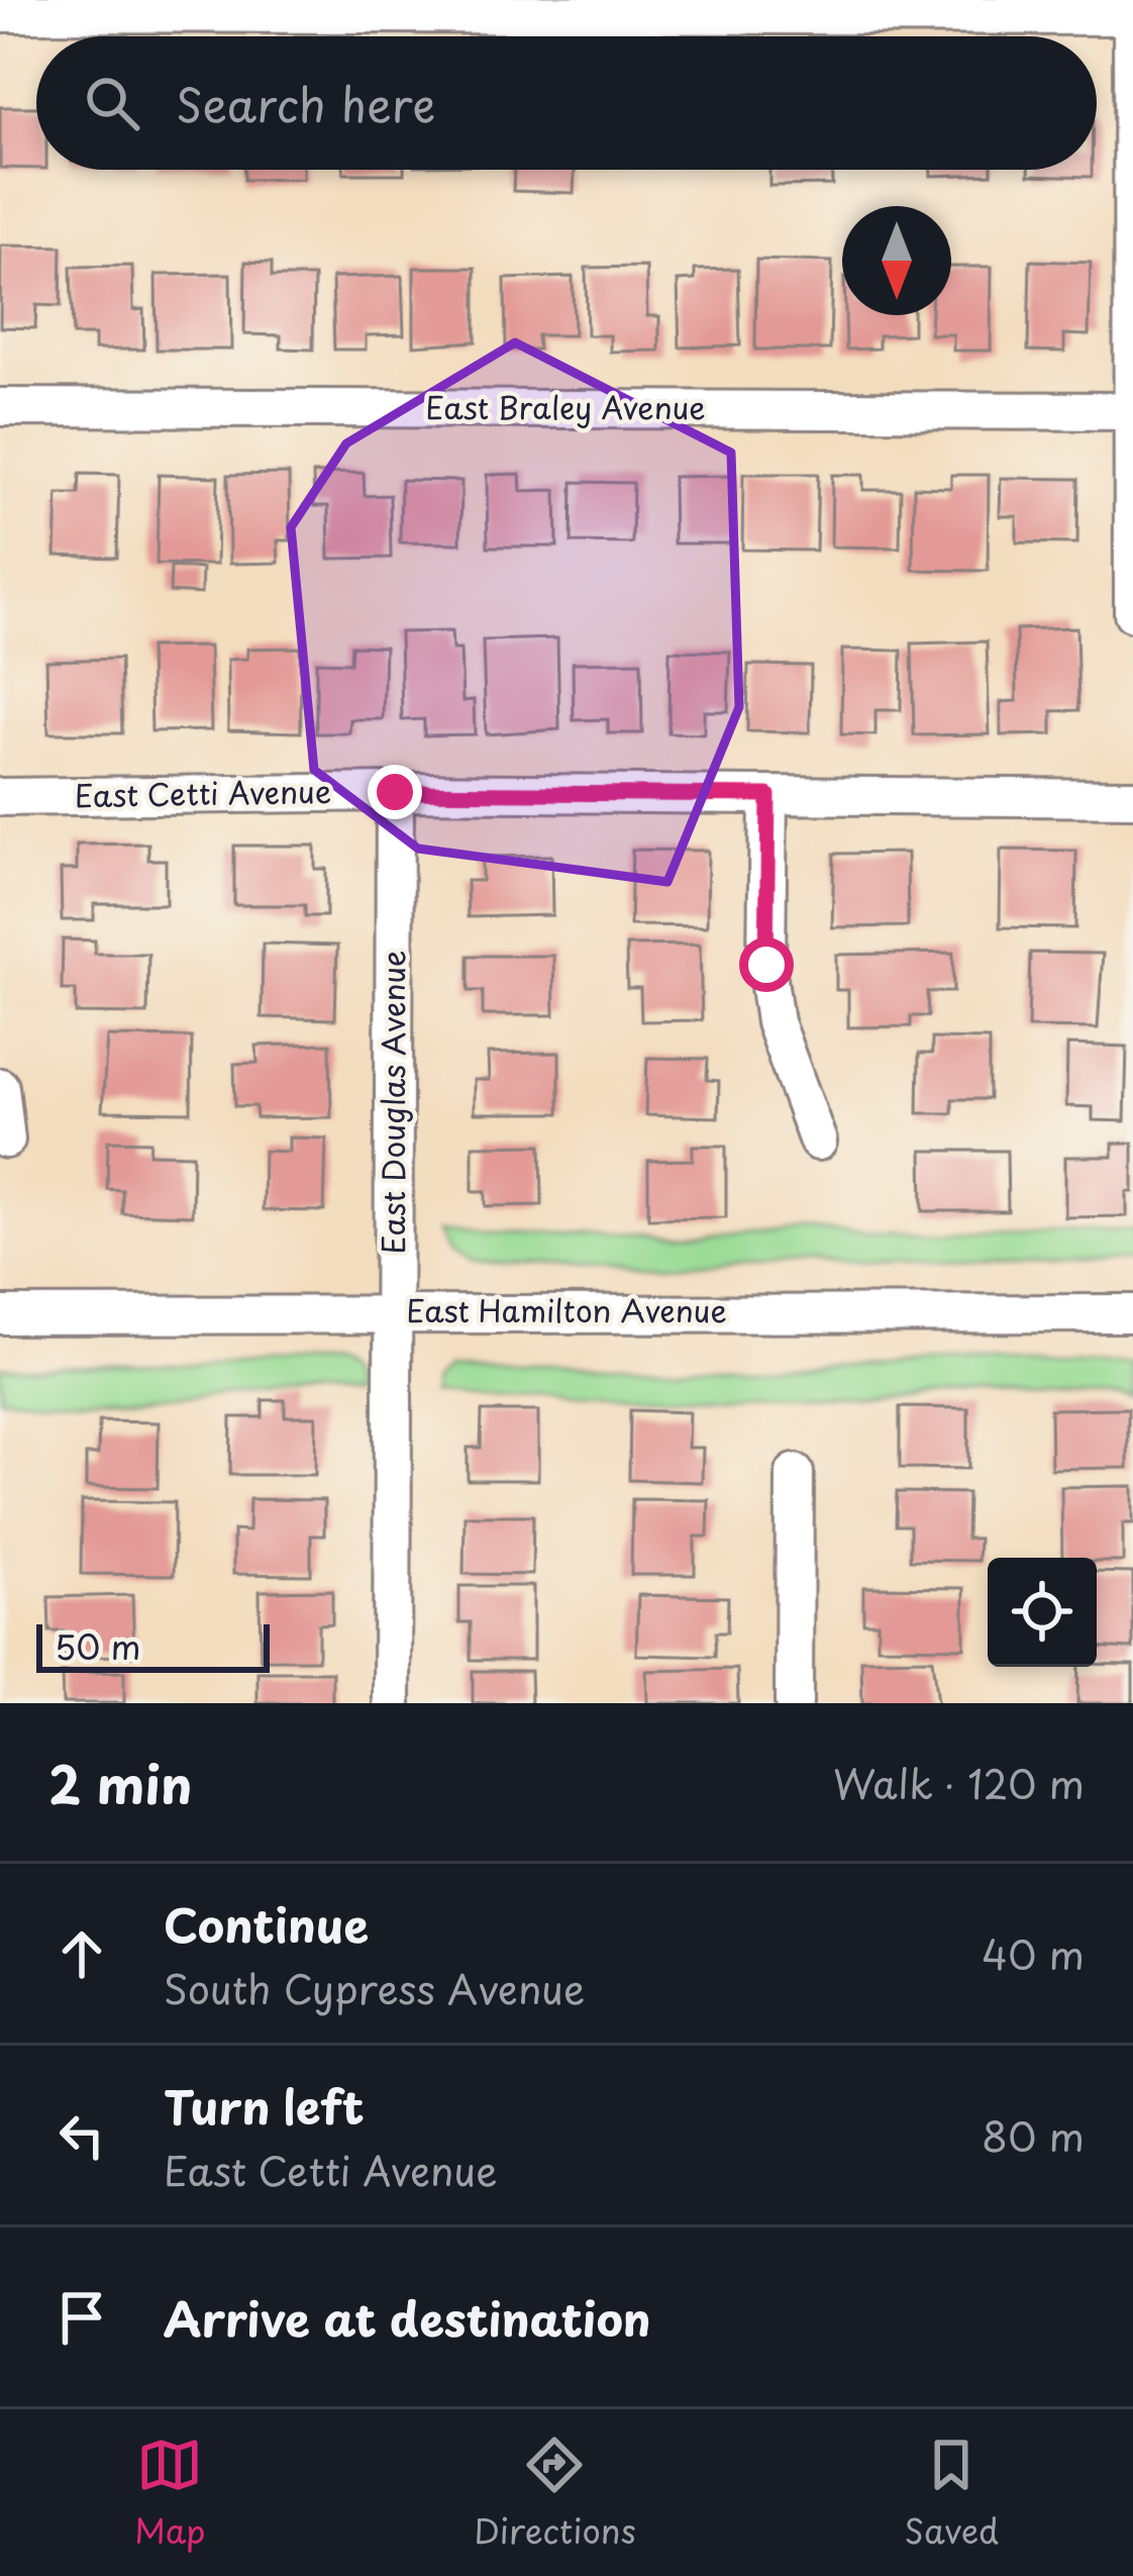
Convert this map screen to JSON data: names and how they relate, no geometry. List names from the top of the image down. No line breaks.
{"streets":{"street":["East Braley Avenue","East Cetti Avenue","East Douglas Avenue","East Hamilton Avenue"]},"crossings":[["East Cetti Avenue","East Douglas Avenue"],["East Douglas Avenue","East Hamilton Avenue"]],"scale_bar":"50 m","north":"bottom","page":{"search":"Search here","scale":"50 m","heading":["2 min","Walk · 120 m"],"list":[["Continue","South Cypress Avenue","40 m"],["Turn left","East Cetti Avenue","80 m"],"Arrive at destination"],"nav":["Map","Directions","Saved"]}}
